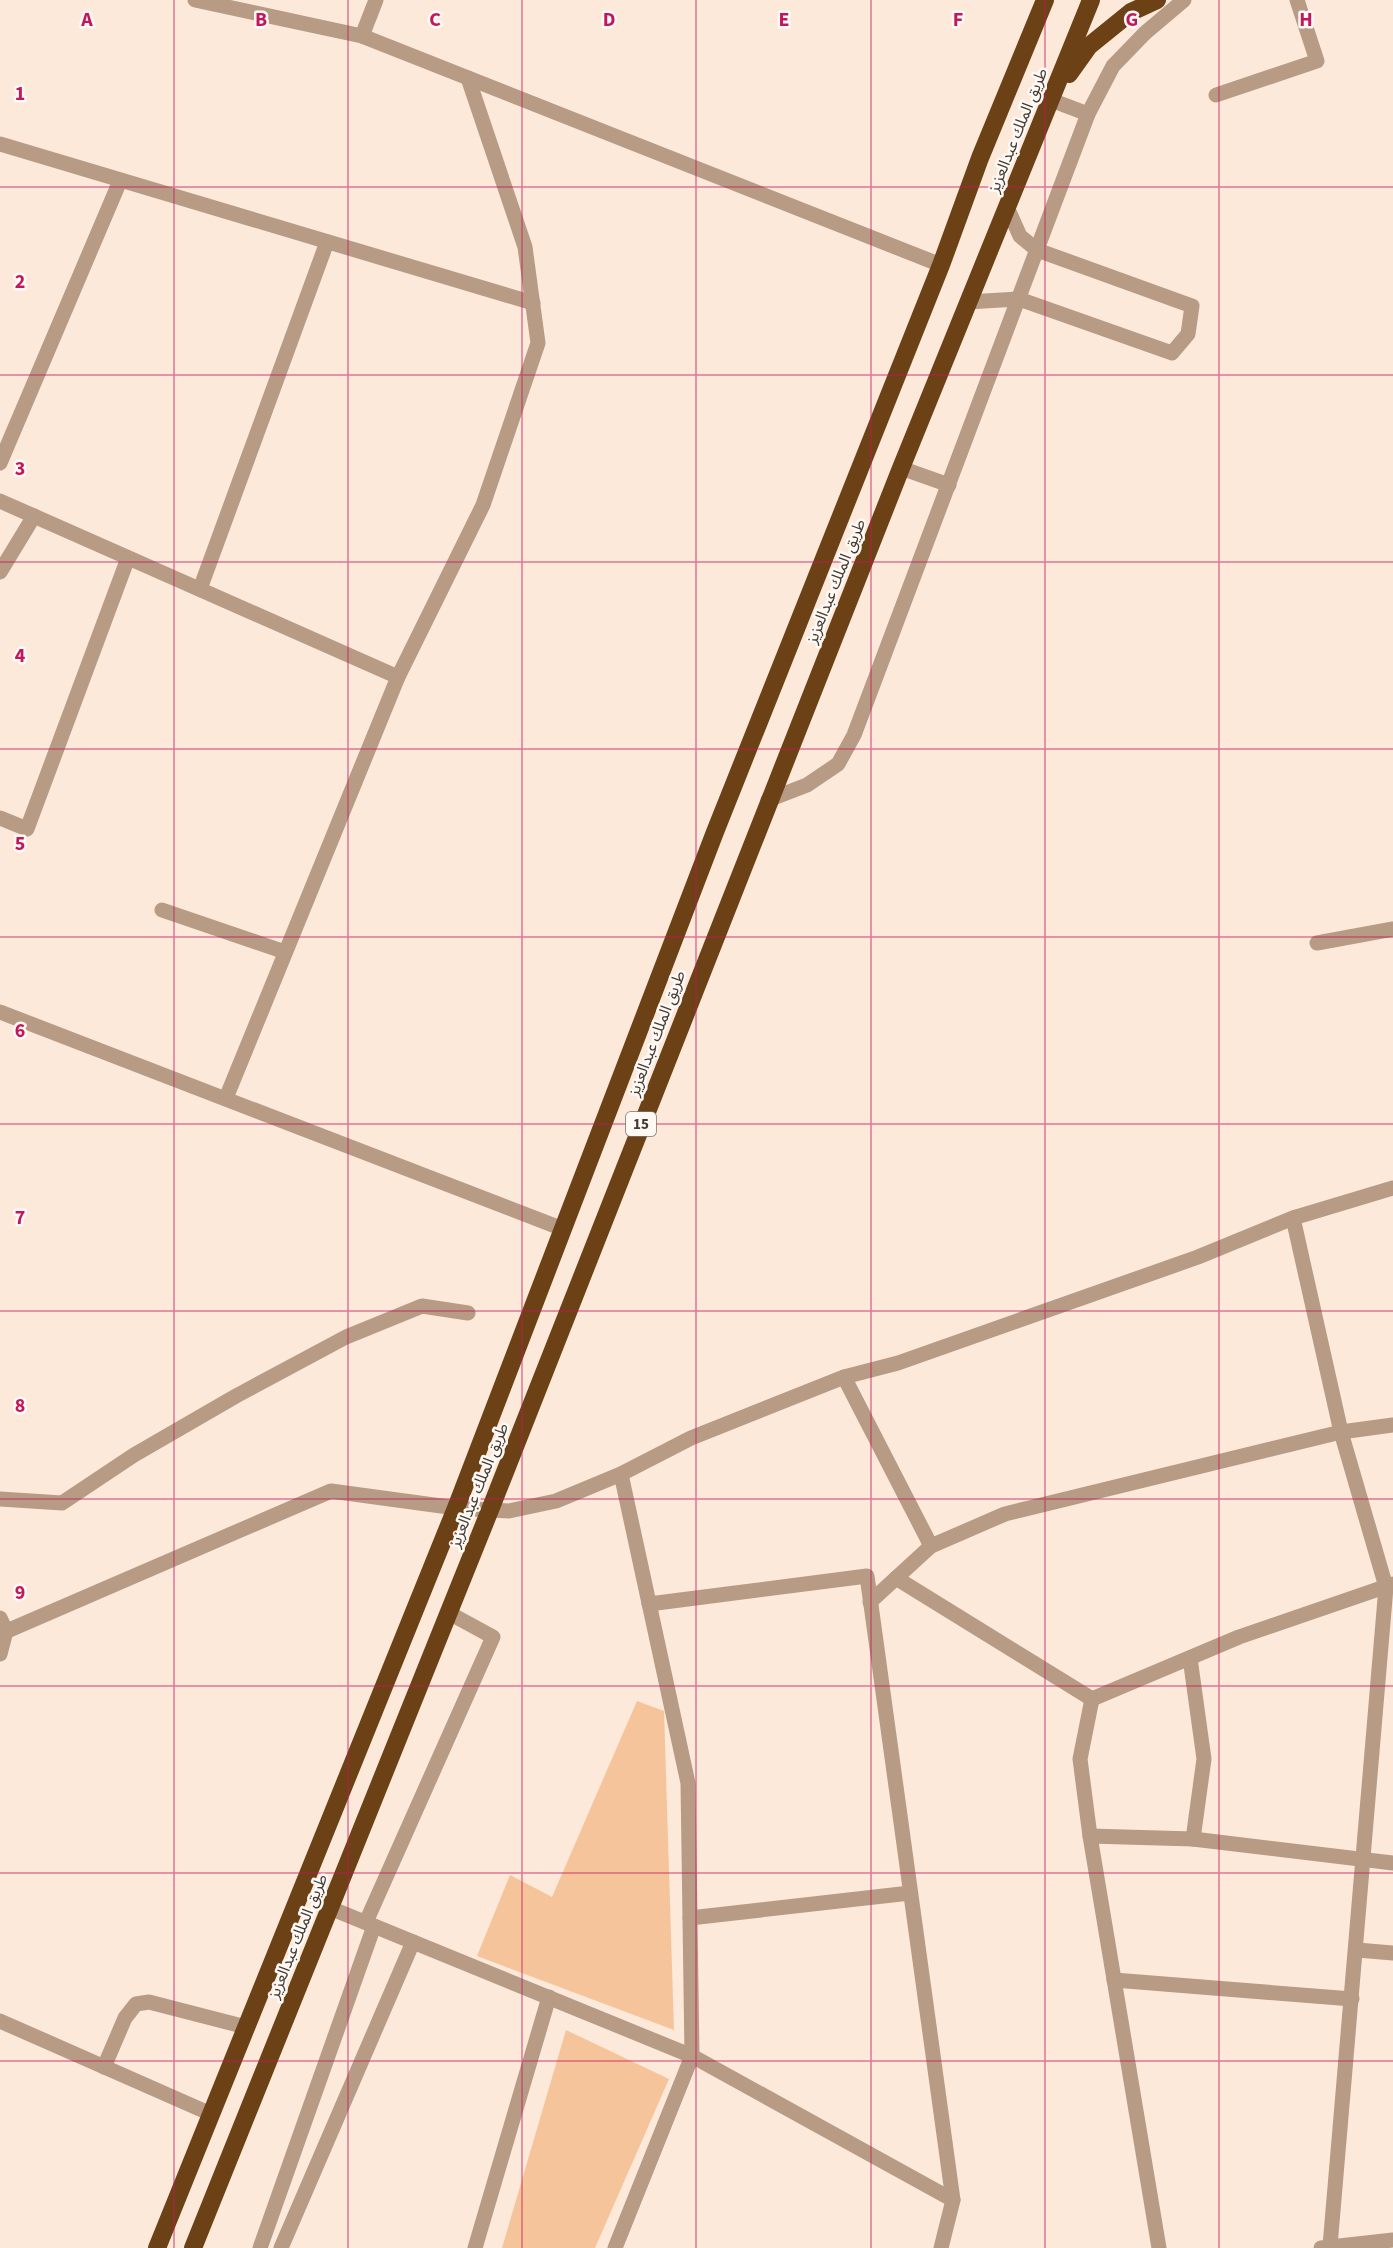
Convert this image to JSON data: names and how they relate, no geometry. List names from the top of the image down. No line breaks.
{"streets":{"highway":["طريق الملك عبدالعزيز","15"]},"grid":{"columns":["A","B","C","D","E","F","G","H"],"rows":["1","2","3","4","5","6","7","8","9"]}}
